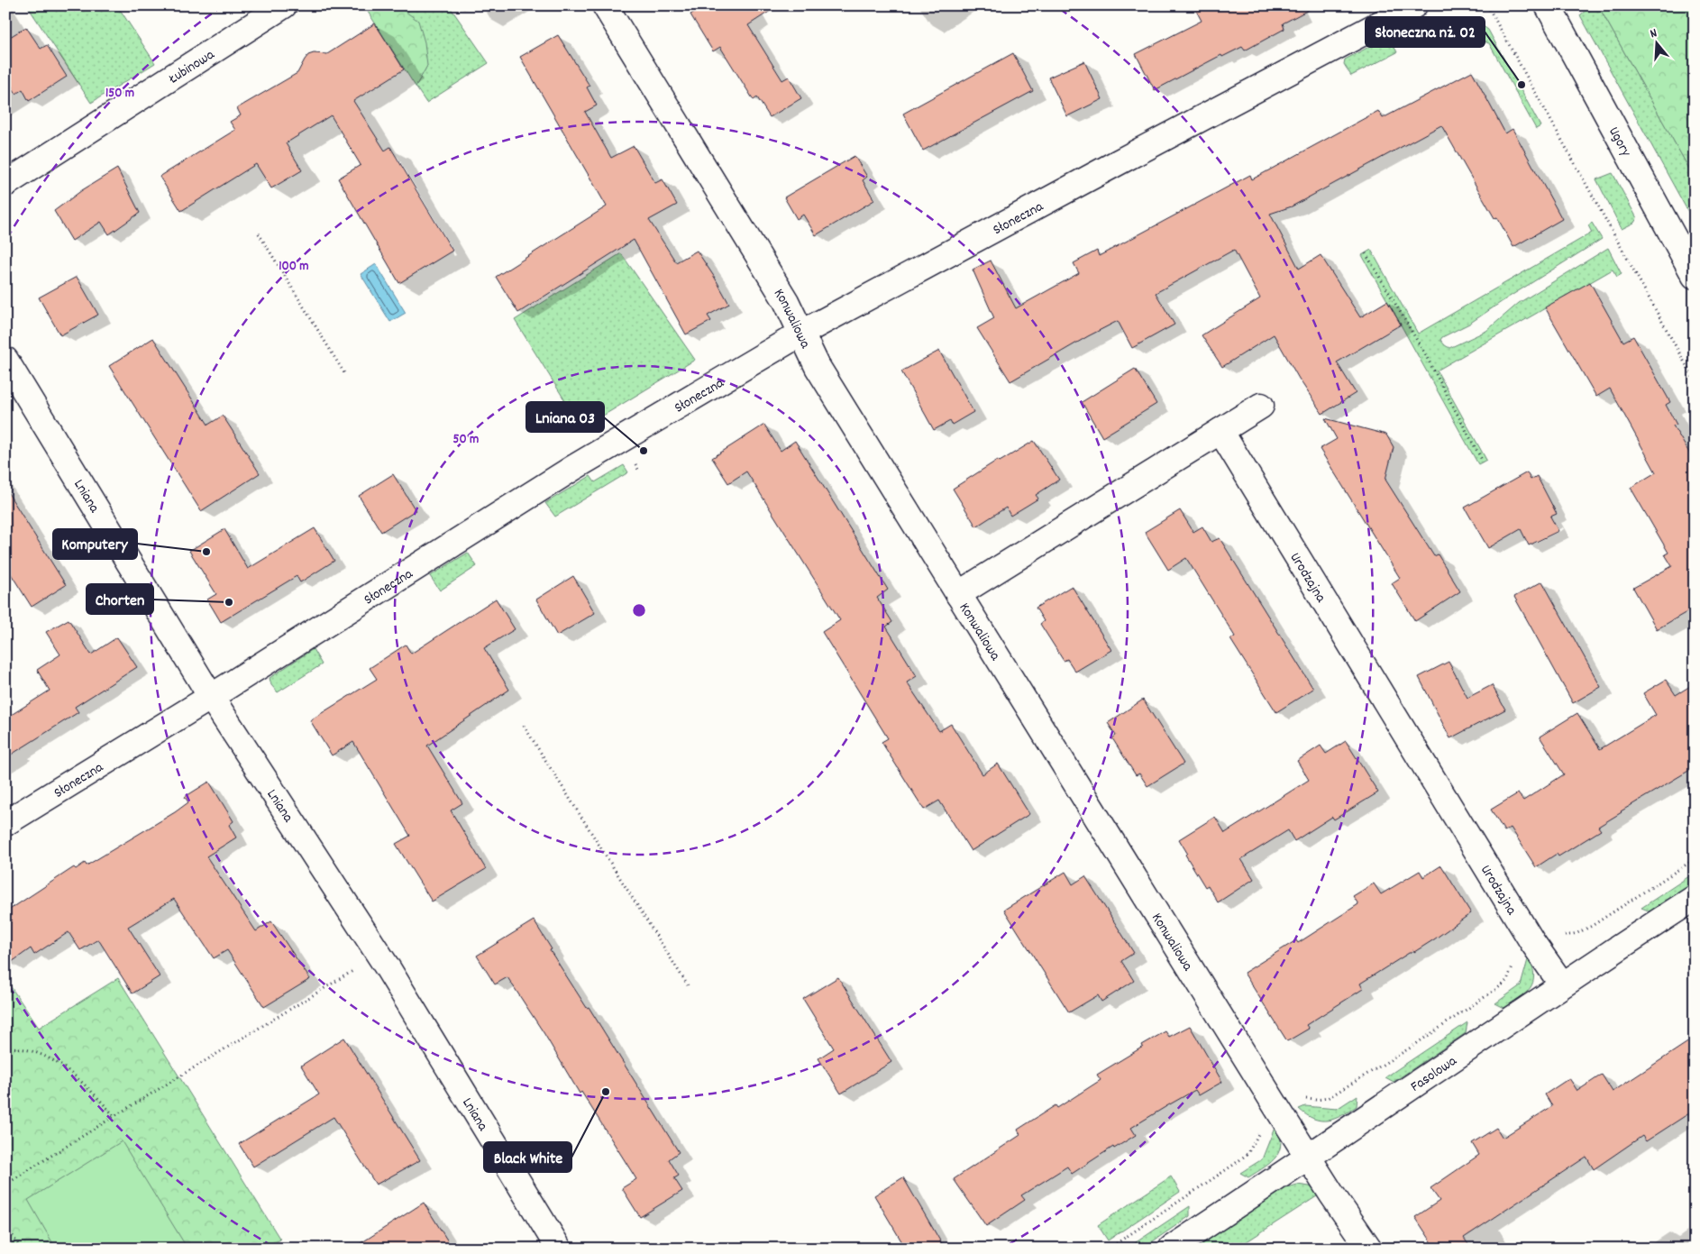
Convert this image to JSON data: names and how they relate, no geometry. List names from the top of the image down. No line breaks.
{"streets":{"street":["Łubinowa","Ugory","Słoneczna","Konwaliowa","Lniana","Urodzajna","Fasolowa"]},"crossings":[["Słoneczna","Konwaliowa"],["Słoneczna","Lniana"],["Konwaliowa","Fasolowa"],["Urodzajna","Fasolowa"]],"places":["Słoneczna nż. 02","Lniana 03","Komputery","Chorten","Black White"],"north":"top","rings":["150 m","100 m","50 m"]}
